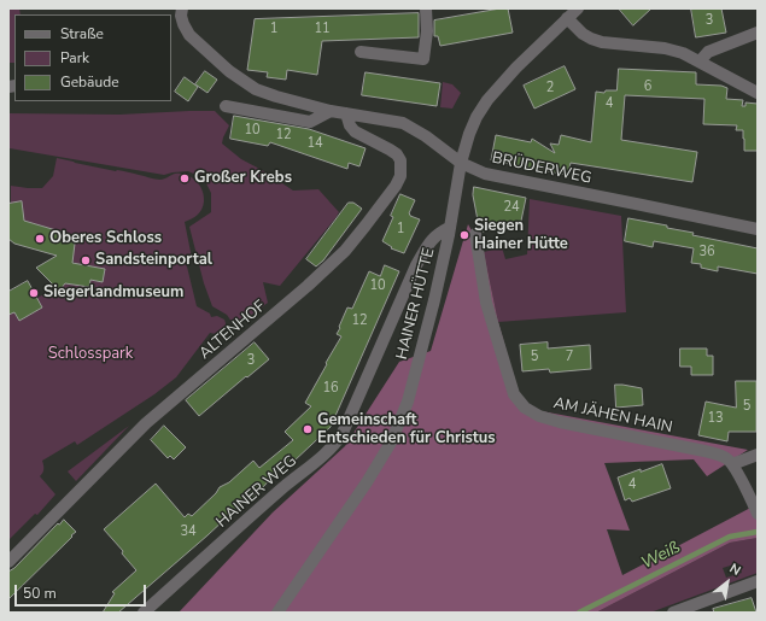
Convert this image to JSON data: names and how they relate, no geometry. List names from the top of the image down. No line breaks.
{"streets":{"street":["BRÜDERWEG","HAINER HÜTTE","ALTENHOF","AM JÄHEN HAIN","HAINER WEG"]},"crossings":[["BRÜDERWEG","HAINER HÜTTE"],["BRÜDERWEG","ALTENHOF"],["HAINER HÜTTE","HAINER WEG"]],"water":["Weiß"],"parks":["Schlosspark"],"places":["Großer Krebs","Siegen Hainer Hütte","Oberes Schloss","Sandsteinportal","Siegerlandmuseum","Gemeinschaft Entschieden für Christus"],"house_numbers":["3","1","11","6","2","4","10","12","14","24","1","36","10","12","5","7","3","16","5","13","4","34"],"legend":["Straße","Park","Gebäude"],"scale_bar":"50 m","north":"top right"}
